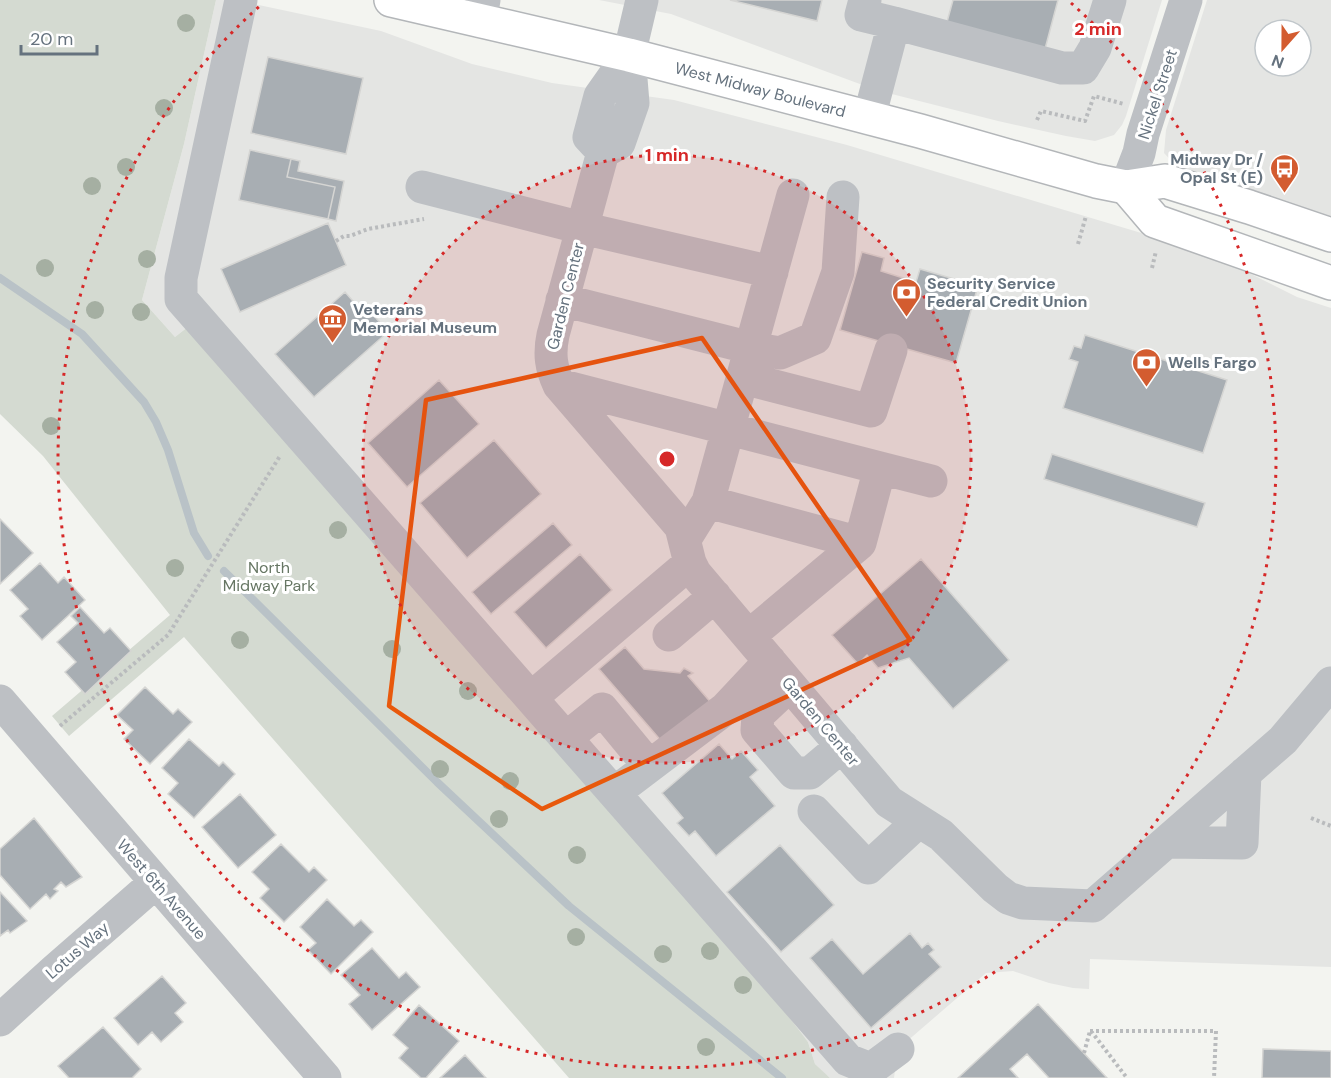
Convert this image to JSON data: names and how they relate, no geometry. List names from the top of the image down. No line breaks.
{"streets":{"main road":["West Midway Boulevard"],"street":["Nickel Street","Garden Center","West 6th Avenue","Lotus Way"]},"crossings":[["West Midway Boulevard","Nickel Street"],["West Midway Boulevard","Garden Center"],["West 6th Avenue","Lotus Way"]],"parks":["North Midway Park"],"places":{"bus stop":["Midway Dr / Opal St (E)"],"bank":["Security Service Federal Credit Union","Wells Fargo"],"museum":["Veterans Memorial Museum"]},"scale_bar":"20 m","north":"bottom","rings":["2 min","1 min"]}
